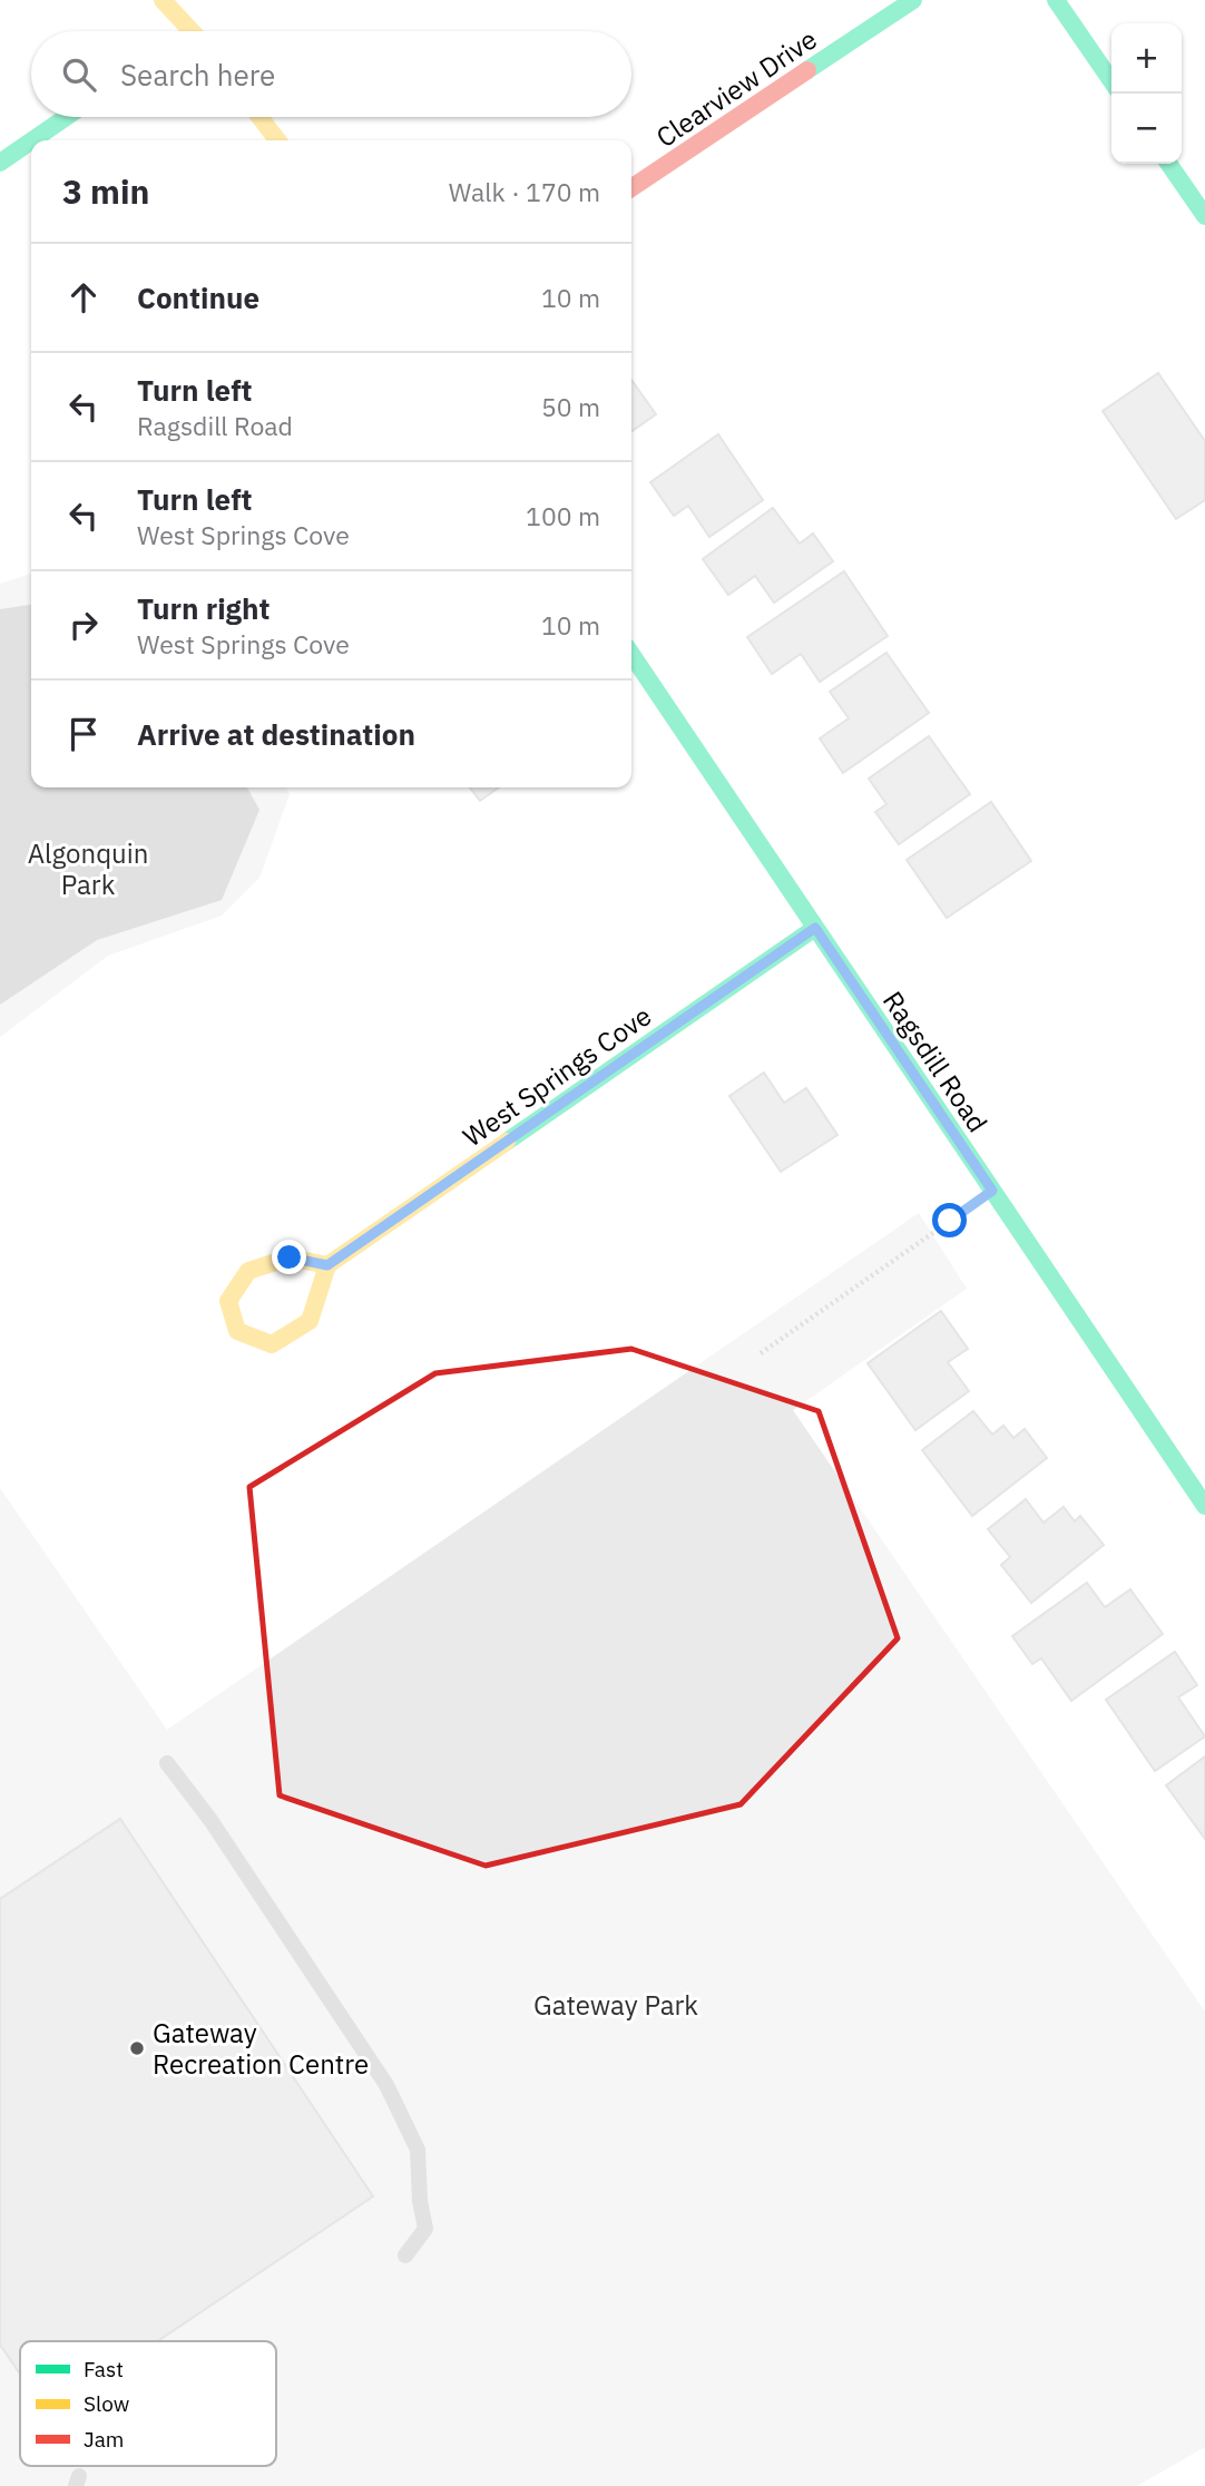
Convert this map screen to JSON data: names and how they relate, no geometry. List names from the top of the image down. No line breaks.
{"streets":{"street":["Clearview Drive","Ragsdill Road","West Springs Cove"]},"crossings":[["Ragsdill Road","West Springs Cove"]],"parks":["Algonquin Park","Gateway Park"],"places":["Gateway Recreation Centre"],"legend":["Fast","Slow","Jam"],"page":{"map_buttons":["+","−"],"search":"Search here","heading":["3 min","Walk · 170 m"],"list":[["Continue","10 m"],["Turn left","Ragsdill Road","50 m"],["Turn left","West Springs Cove","100 m"],["Turn right","West Springs Cove","10 m"],"Arrive at destination"]}}
